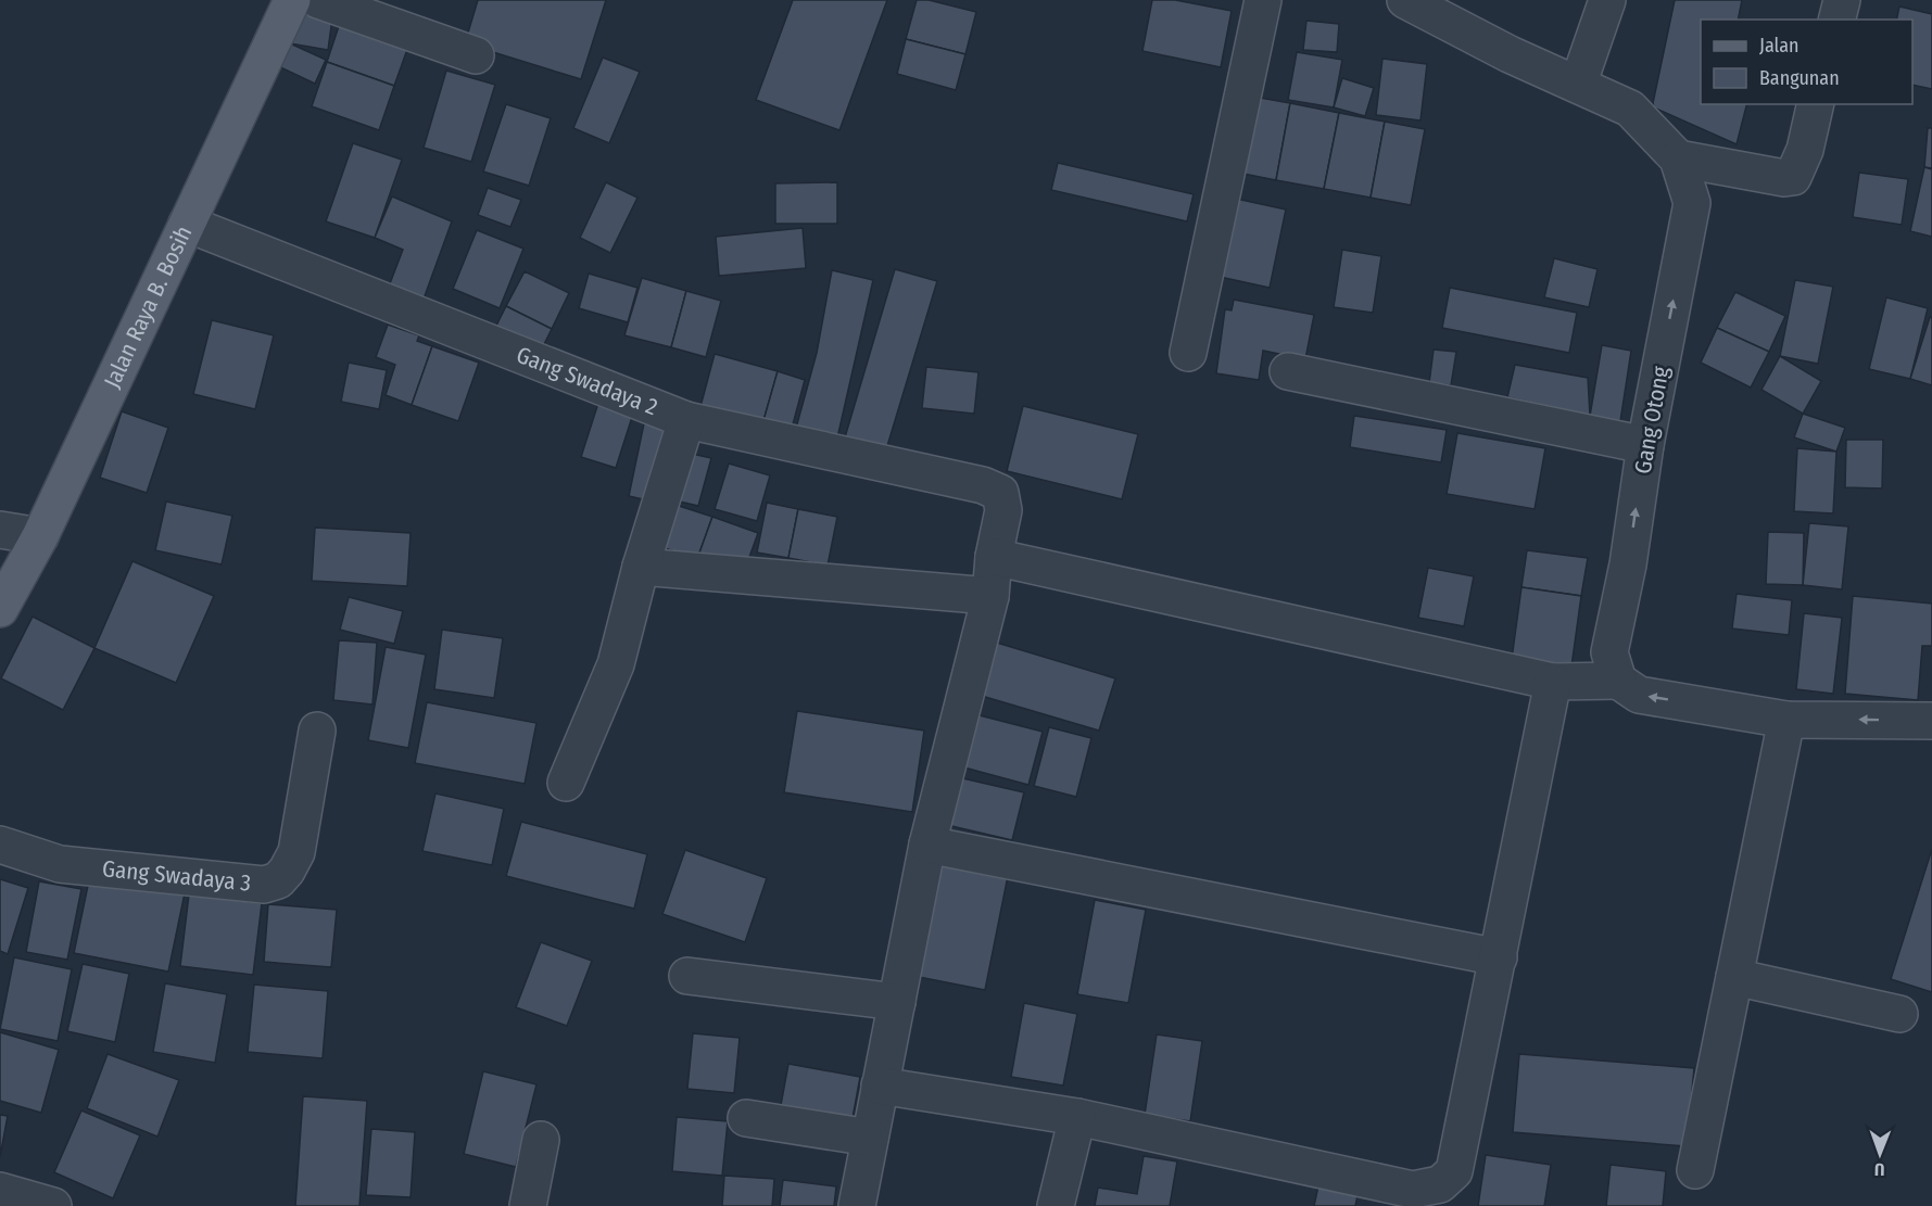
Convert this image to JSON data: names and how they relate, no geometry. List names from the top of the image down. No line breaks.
{"streets":{"main road":["Jalan Raya B. Bosih"],"street":["Gang Swadaya 2","Gang Otong","Gang Swadaya 3"]},"crossings":[["Jalan Raya B. Bosih","Gang Swadaya 2"]],"one_way":["Gang Otong"],"legend":["Jalan","Bangunan"],"north":"bottom"}
